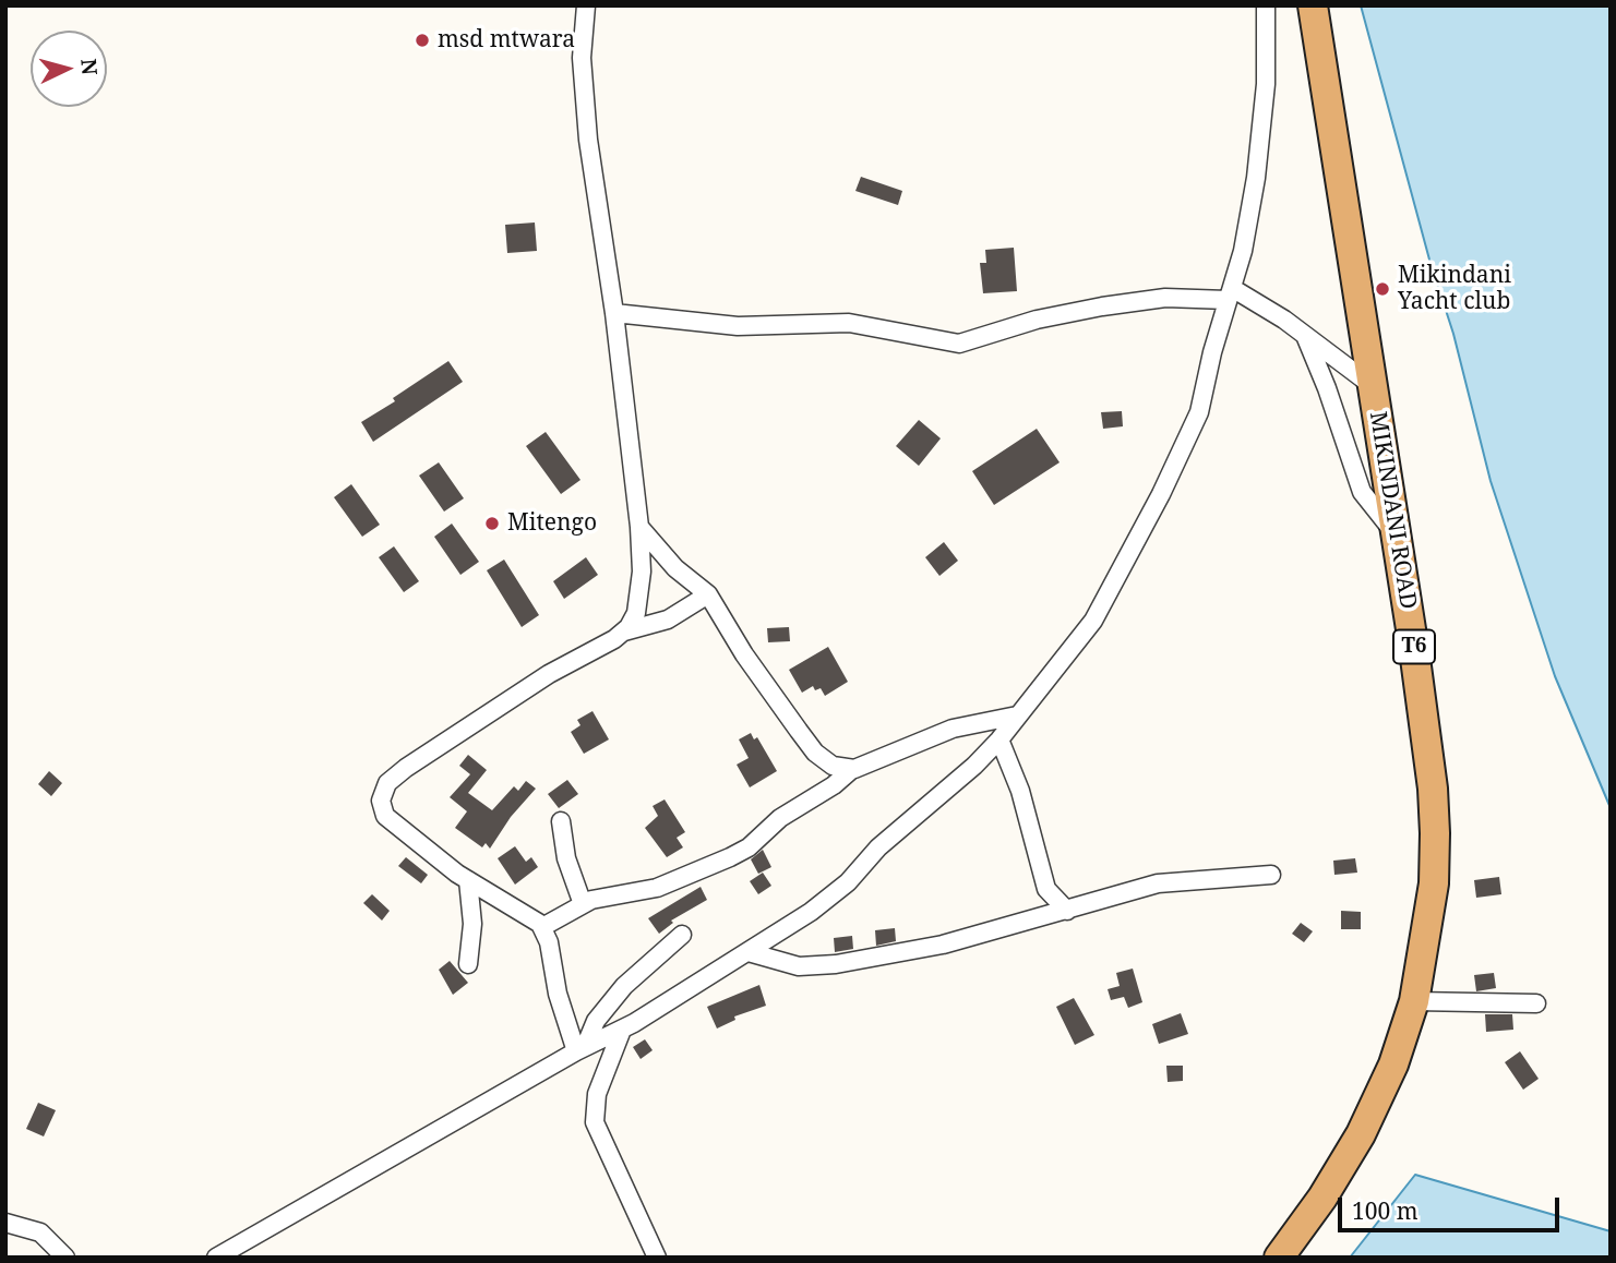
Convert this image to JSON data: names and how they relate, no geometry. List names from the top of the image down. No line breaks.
{"streets":{"highway":["MIKINDANI ROAD","T6"]},"places":["msd mtwara","Mikindani Yacht club","Mitengo"],"scale_bar":"100 m","north":"right"}
